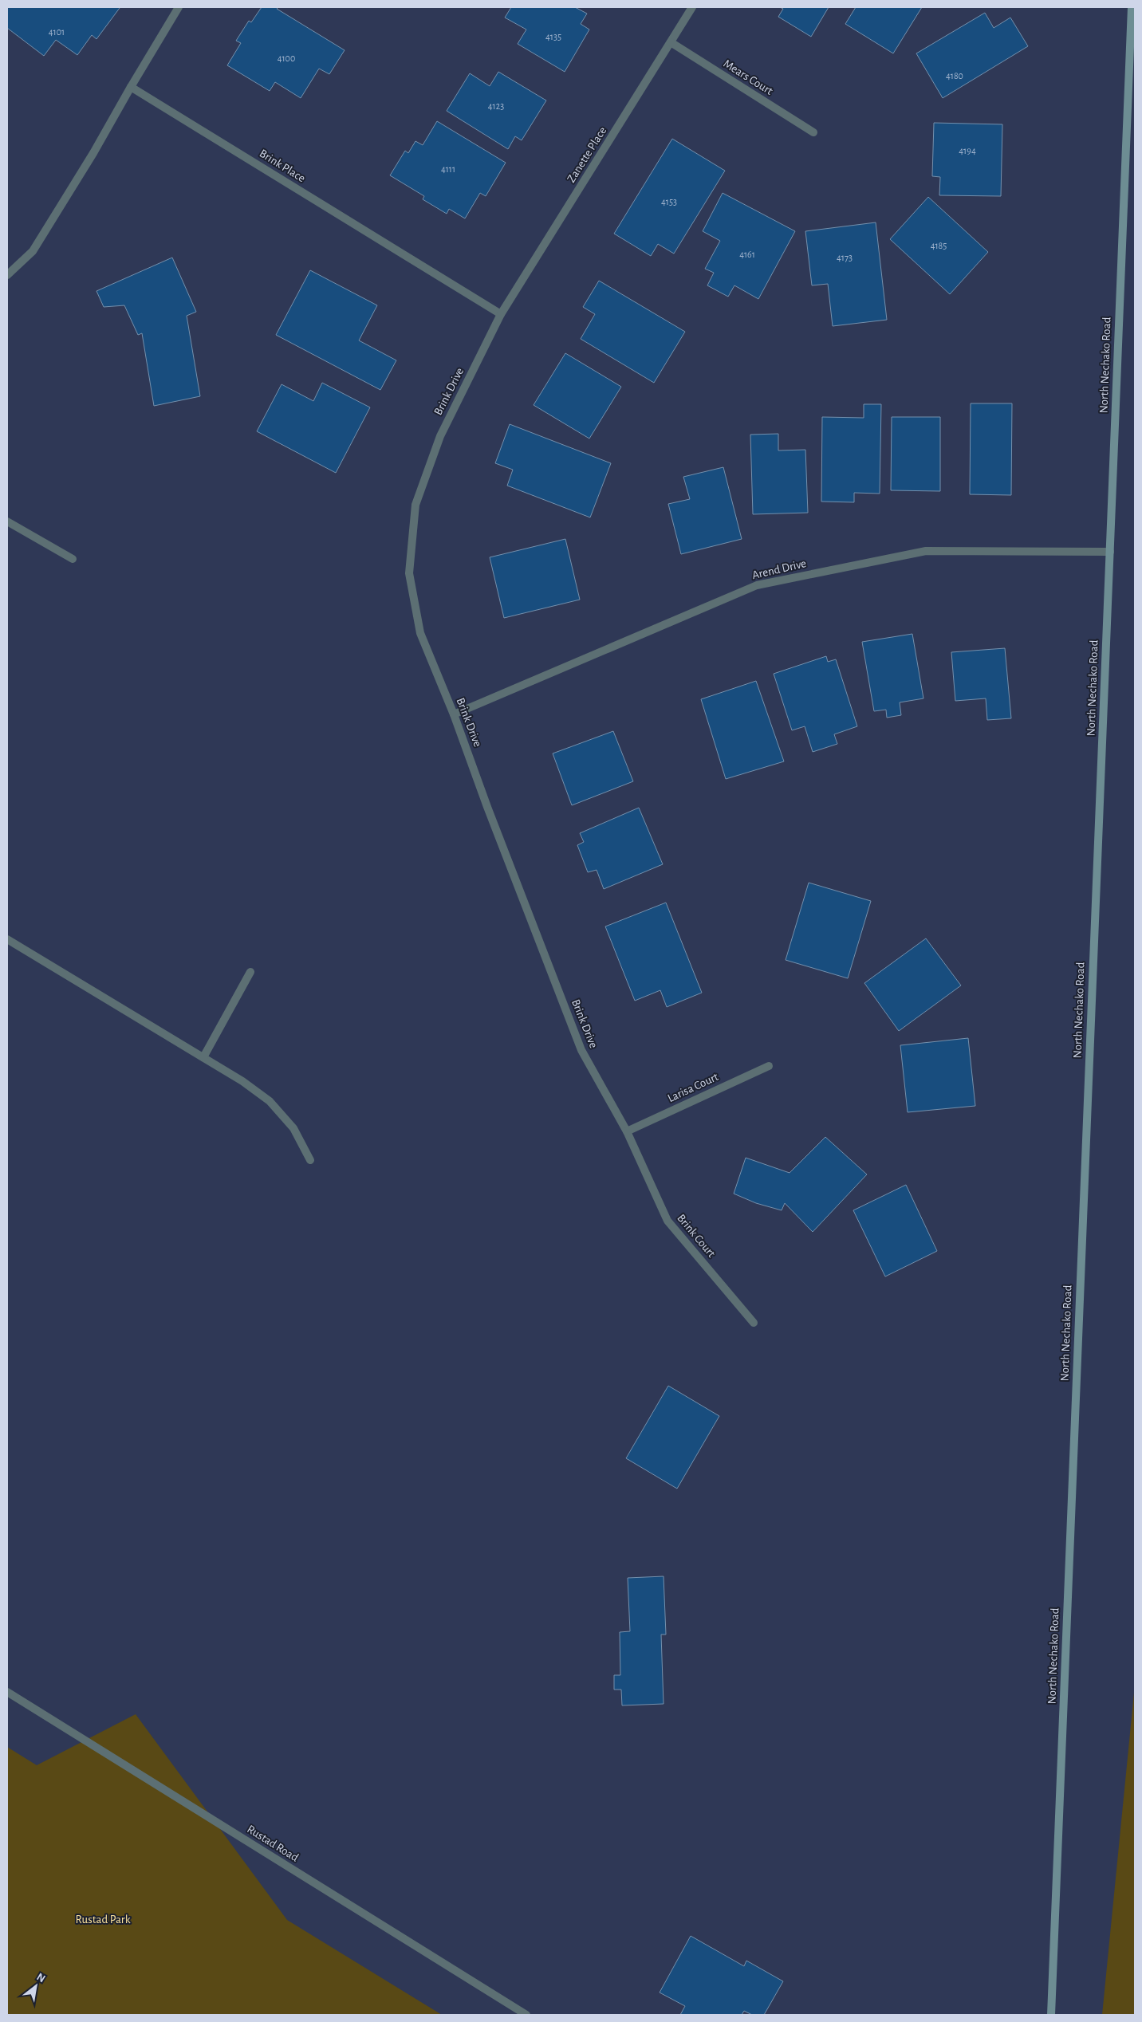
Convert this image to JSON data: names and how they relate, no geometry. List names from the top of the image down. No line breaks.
{"streets":{"main road":["North Nechako Road"],"street":["Mears Court","Zanette Place","Brink Place","Brink Drive","Arend Drive","Larisa Court","Brink Court","Rustad Road"]},"crossings":[["Mears Court","Zanette Place"],["Zanette Place","Brink Place"],["Zanette Place","Brink Drive"],["Brink Place","Brink Drive"],["North Nechako Road","Arend Drive"],["Brink Drive","Arend Drive"],["Brink Drive","Larisa Court"],["Brink Drive","Brink Court"],["Larisa Court","Brink Court"]],"parks":["Rustad Park"],"house_numbers":["4101","4135","4100","4180","4123","4194","4111","4153","4185","4161","4173"],"north":"top right"}
